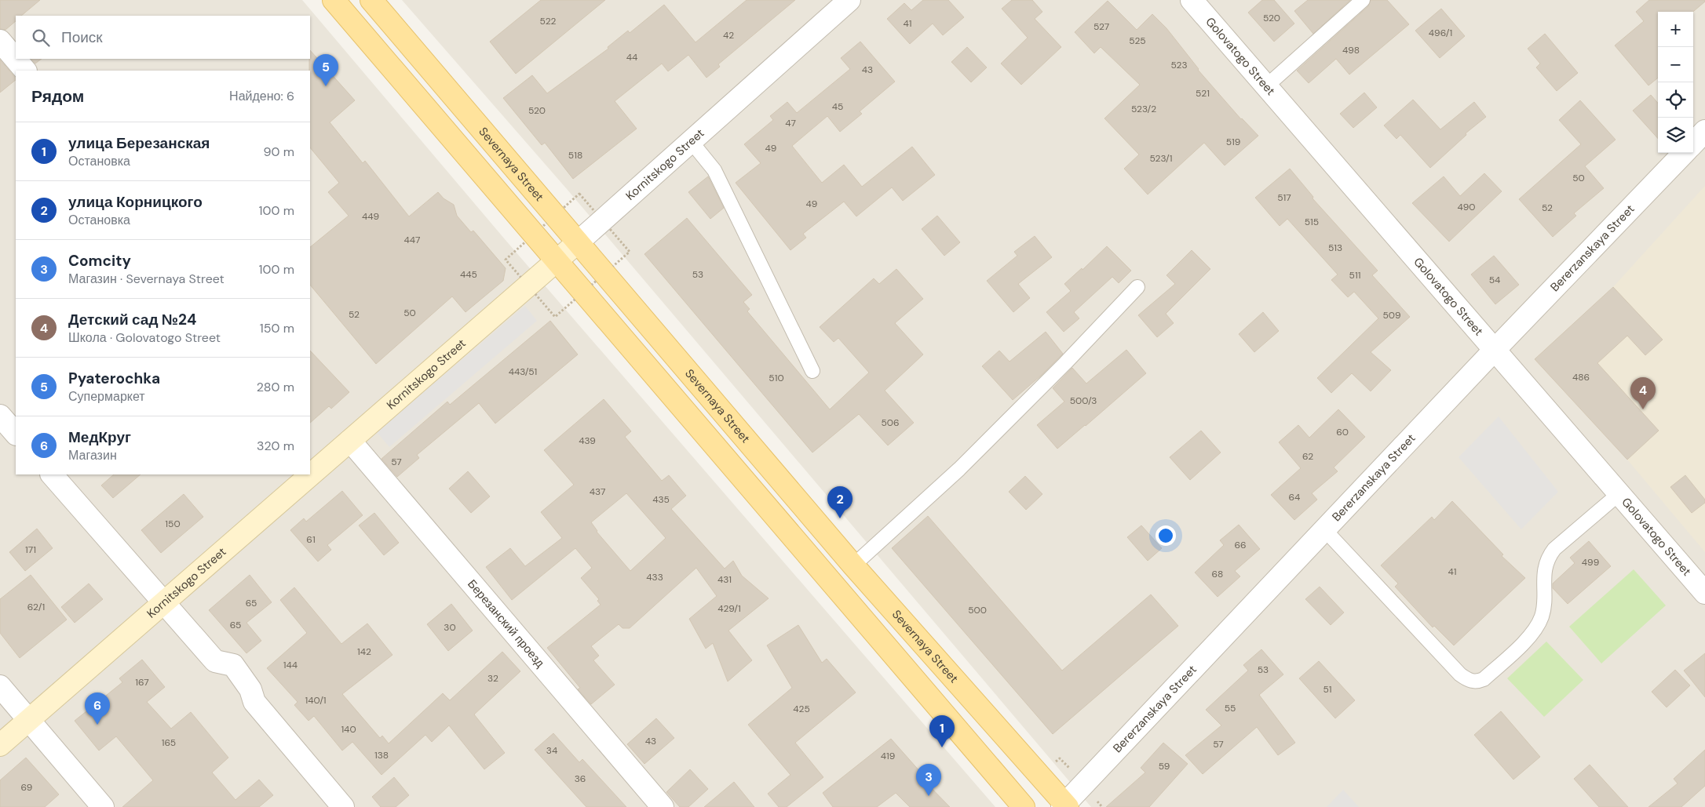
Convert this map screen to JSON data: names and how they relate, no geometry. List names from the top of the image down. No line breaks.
{"streets":{"main road":["Severnaya Street","Kornitskogo Street"],"street":["Golovatogo Street","Bererzanskaya Street","Березанский проезд"]},"crossings":[["Golovatogo Street","Bererzanskaya Street"],["Severnaya Street","Kornitskogo Street"],["Severnaya Street","Bererzanskaya Street"],["Kornitskogo Street","Березанский проезд"]],"house_numbers":["520","522","41","527","496/1","42","525","498","44","523","43","521","45","523/2","520","47","519","49","518","523/1","50","517","49","490","52","449","515","447","513","445","53","511","54","50","52","509","443/51","486","510","500/3","506","60","439","62","57","437","64","435","150","61","66","171","499","41","68","433","431","65","62/1","429/1","500","65","30","142","144","53","32","167","51","140/1","55","425","140","43","165","57","34","138","419","59","36","69"],"page":{"map_buttons":["+","−"],"search":"Поиск","pins":["5","4","2","6","1","3"],"heading":["Рядом","Найдено: 6"],"list":[{"mark":"1","name":"улица Березанская","note":"Остановка","value":"90 m"},{"mark":"2","name":"улица Корницкого","note":"Остановка","value":"100 m"},{"mark":"3","name":"Comcity","note":"Магазин · Severnaya Street","value":"100 m"},{"mark":"4","name":"Детский сад №24","note":"Школа · Golovatogo Street","value":"150 m"},{"mark":"5","name":"Pyaterochka","note":"Супермаркет","value":"280 m"},{"mark":"6","name":"МедКруг","note":"Магазин","value":"320 m"}]}}
